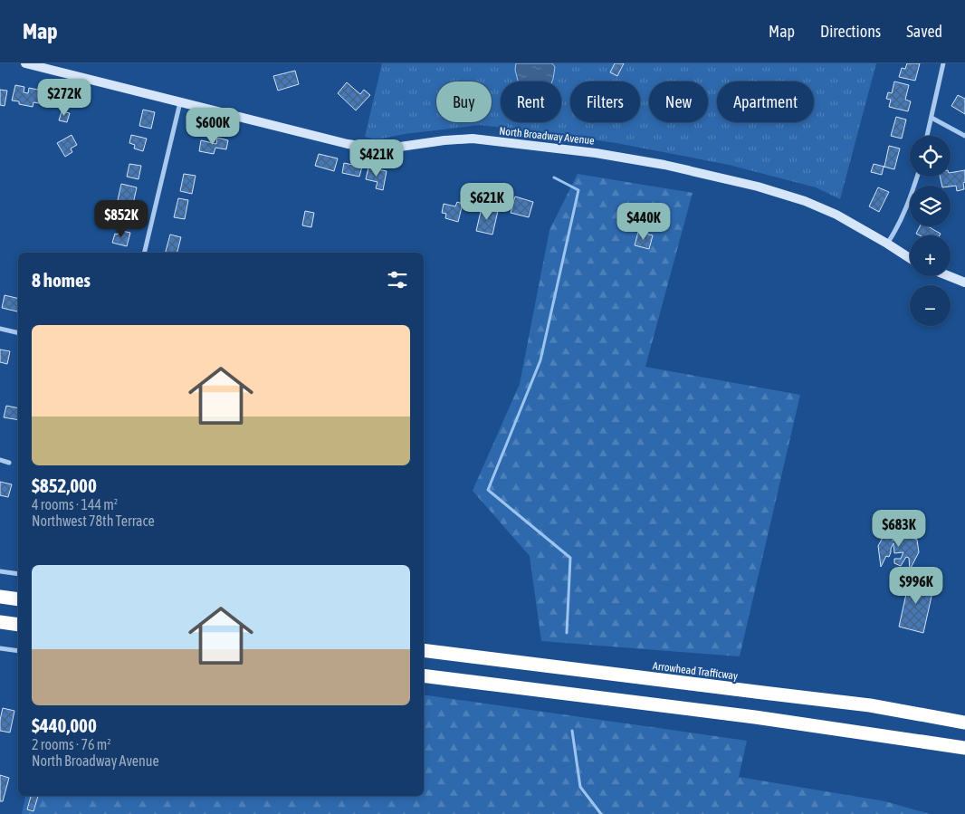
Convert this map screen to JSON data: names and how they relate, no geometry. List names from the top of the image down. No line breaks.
{"streets":{"highway":["Arrowhead Trafficway"],"street":["North Broadway Avenue"]},"page":{"header":"Map","nav":["Map","Directions","Saved"],"price":["$272K","$600K","$421K","$621K","$852K","$440K","$683K","$996K"],"chip":["Buy","Rent","Filters","New","Apartment"],"map_buttons":["+","−"],"heading":"8 homes","list":[{"name":"$852,000","note":"4 rooms · 144 m² · Northwest 78th Terrace"},{"name":"$440,000","note":"2 rooms · 76 m² · North Broadway Avenue"}]}}
